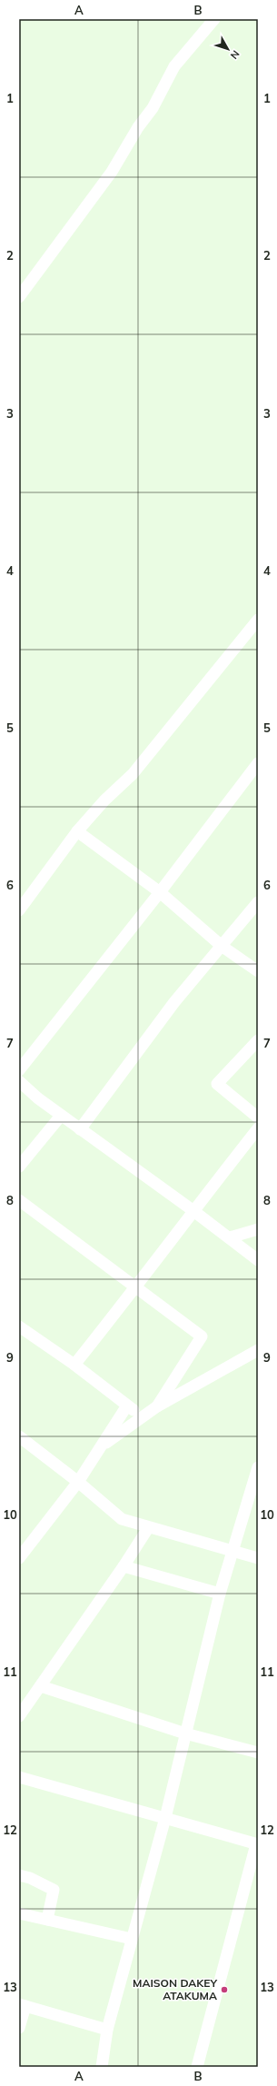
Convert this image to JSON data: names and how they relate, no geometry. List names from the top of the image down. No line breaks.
{"places":["MAISON DAKEY ATAKUMA"],"north":"bottom right","grid":{"columns":["A","B"],"rows":["1","2","3","4","5","6","7","8","9","10","11","12","13"]}}
